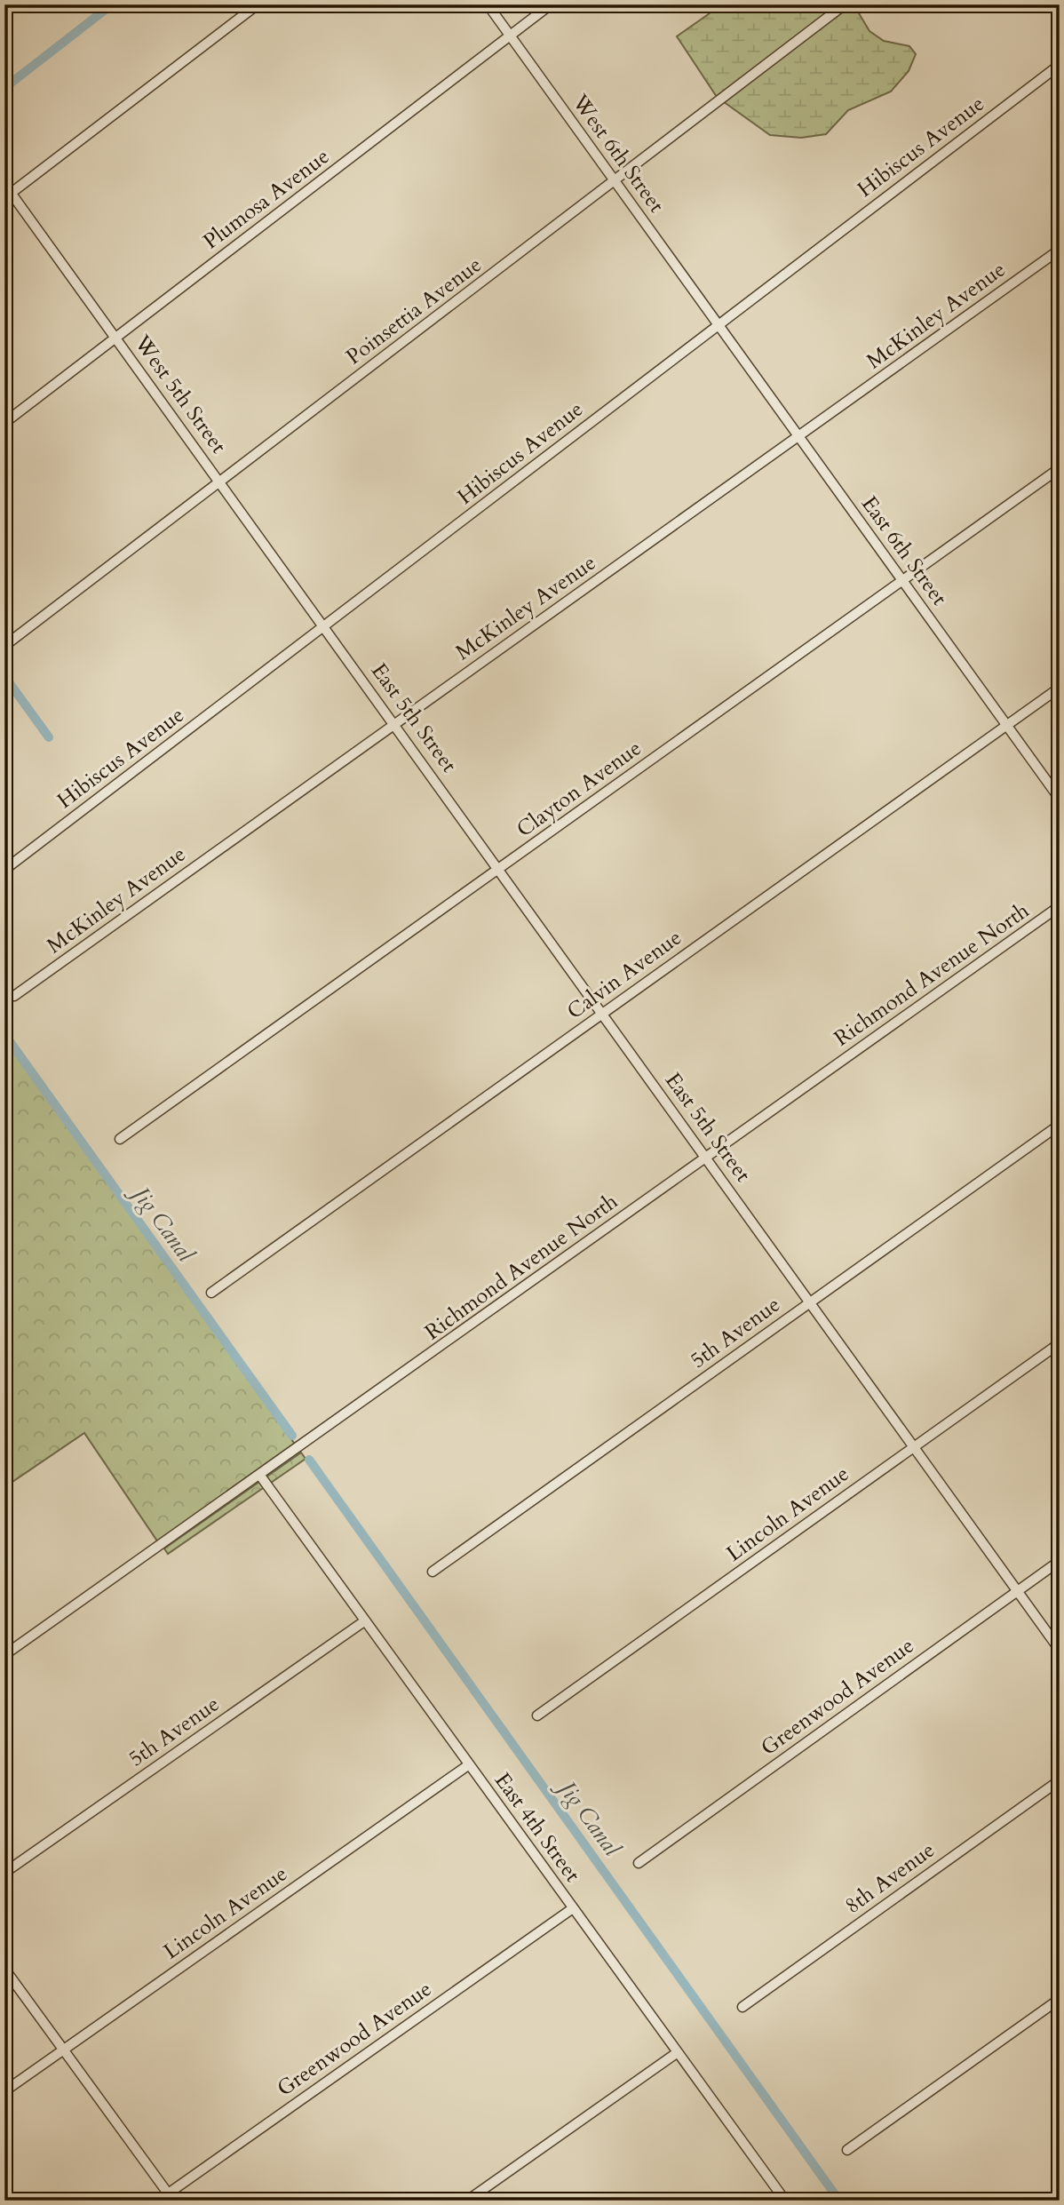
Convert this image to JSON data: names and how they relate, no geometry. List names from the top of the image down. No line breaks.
{"streets":{"street":["Hibiscus Avenue","West 6th Street","Plumosa Avenue","Poinsettia Avenue","McKinley Avenue","West 5th Street","East 6th Street","East 5th Street","Clayton Avenue","Calvin Avenue","Richmond Avenue North","5th Avenue","Lincoln Avenue","Greenwood Avenue","East 4th Street","8th Avenue"]},"crossings":[["Hibiscus Avenue","West 6th Street"],["Hibiscus Avenue","West 5th Street"],["Hibiscus Avenue","East 6th Street"],["Hibiscus Avenue","East 5th Street"],["West 6th Street","Plumosa Avenue"],["West 6th Street","Poinsettia Avenue"],["West 6th Street","East 6th Street"],["Plumosa Avenue","West 5th Street"],["Poinsettia Avenue","West 5th Street"],["McKinley Avenue","East 6th Street"],["McKinley Avenue","East 5th Street"],["West 5th Street","East 5th Street"],["East 6th Street","Clayton Avenue"],["East 6th Street","Calvin Avenue"],["East 5th Street","Clayton Avenue"],["East 5th Street","Calvin Avenue"],["East 5th Street","Richmond Avenue North"],["East 5th Street","5th Avenue"],["East 5th Street","Lincoln Avenue"],["East 5th Street","Greenwood Avenue"],["Richmond Avenue North","East 4th Street"],["5th Avenue","East 4th Street"],["Lincoln Avenue","East 4th Street"],["Greenwood Avenue","East 4th Street"]],"water":["Jig Canal"]}
